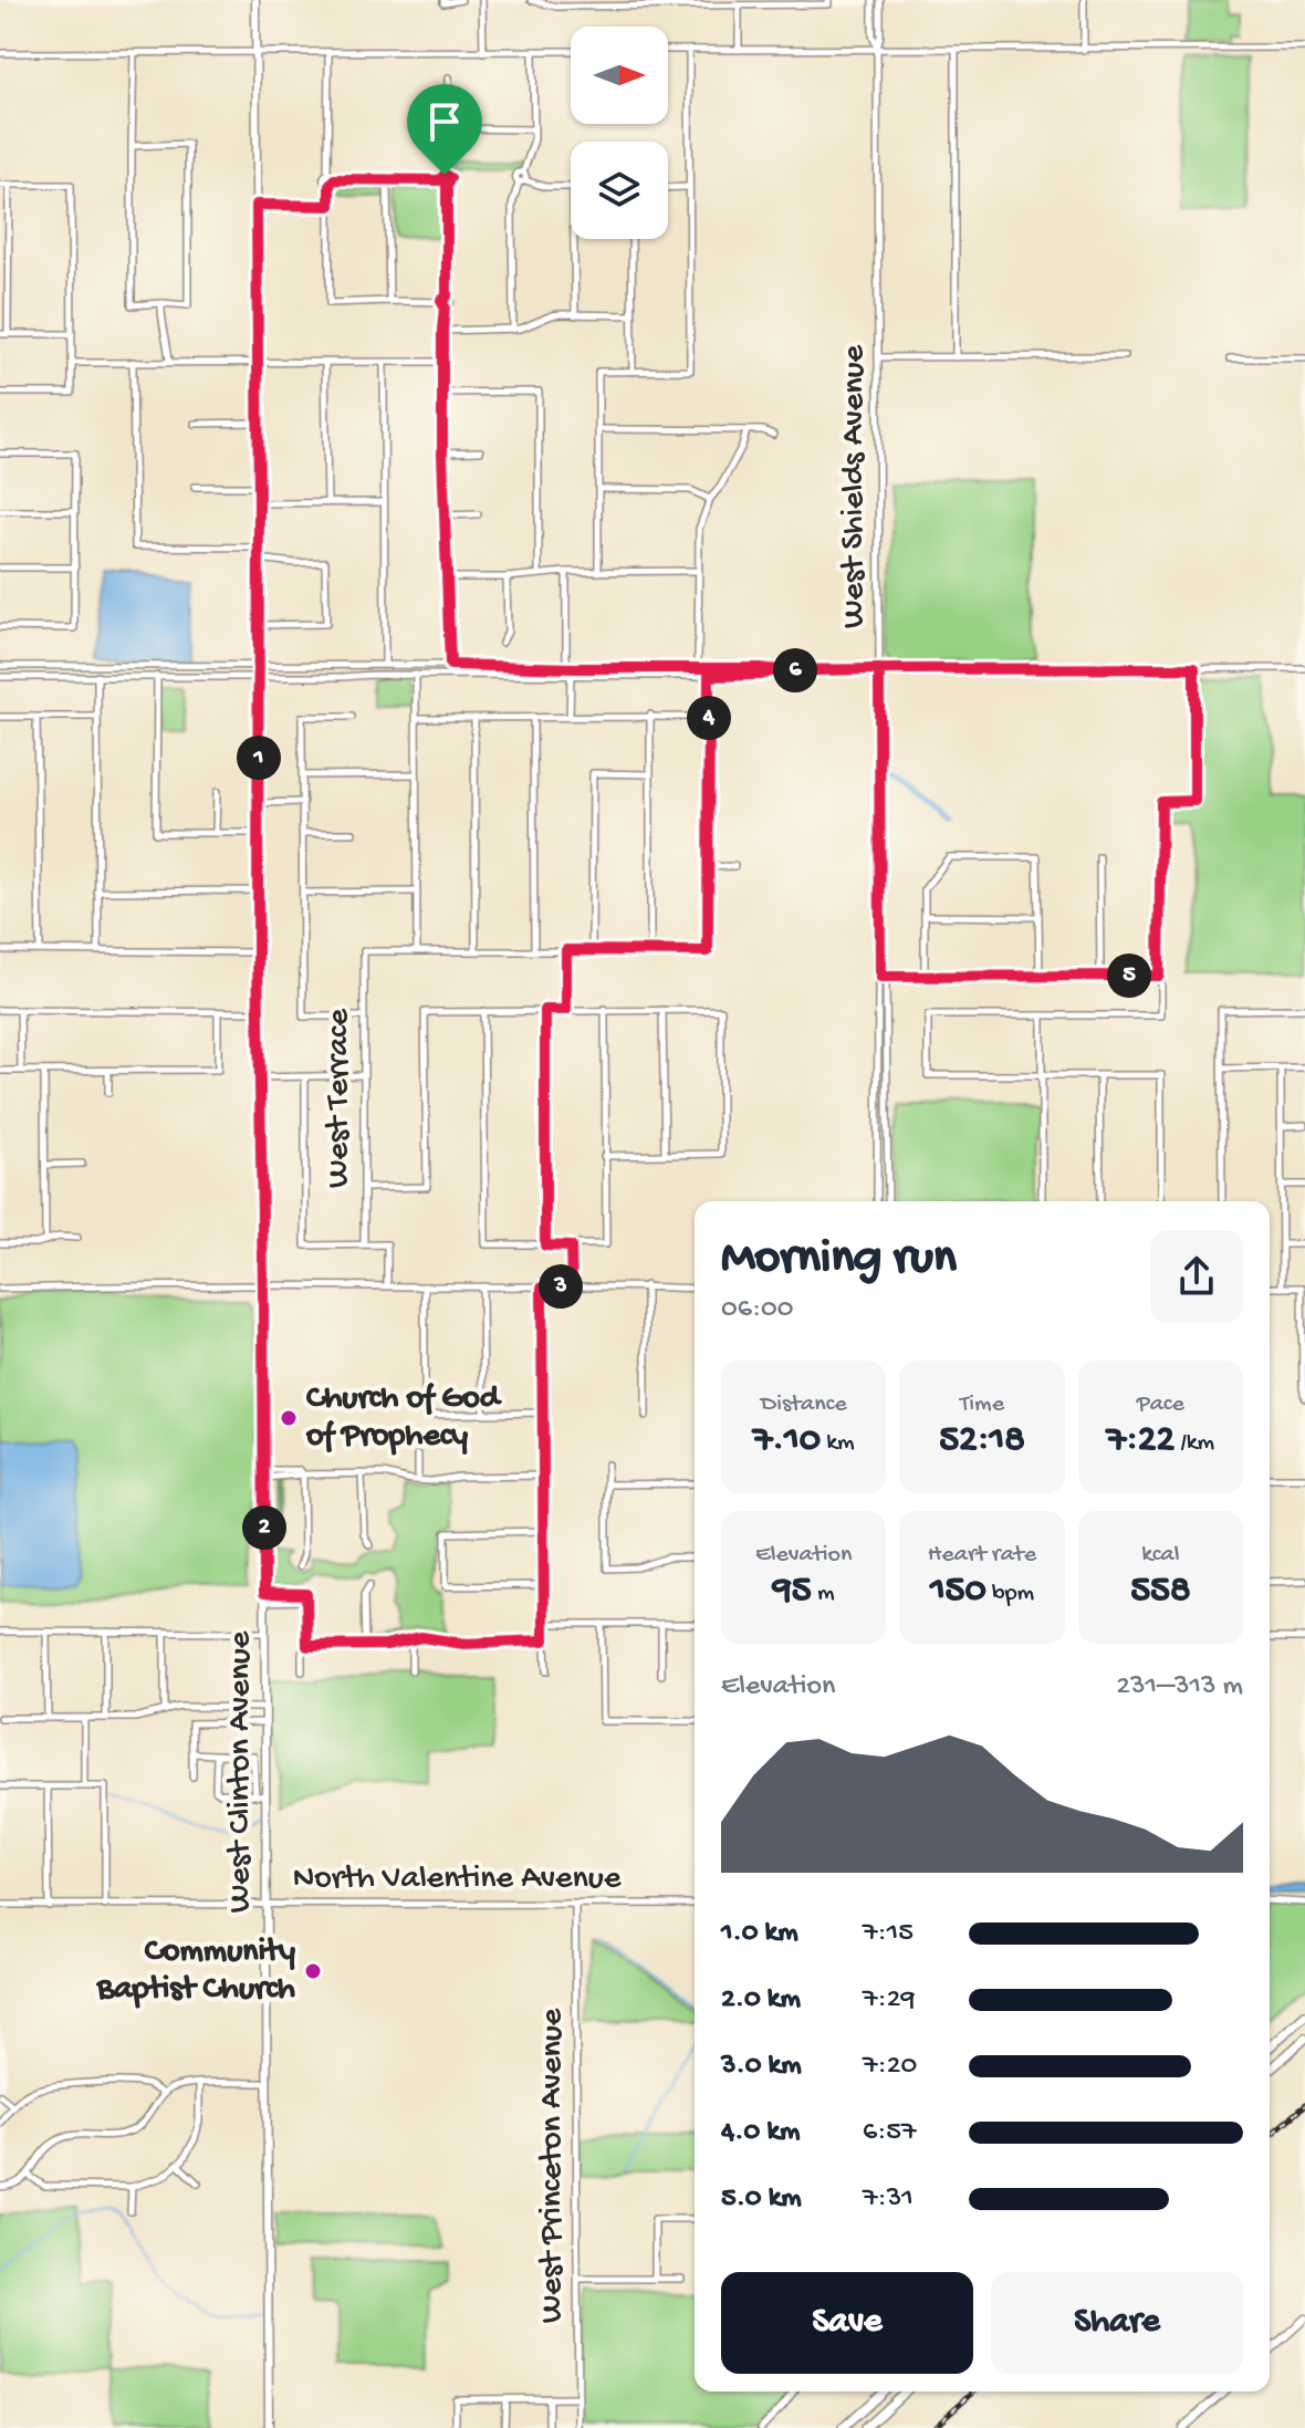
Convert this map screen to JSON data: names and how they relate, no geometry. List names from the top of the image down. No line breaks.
{"streets":{"main road":["West Clinton Avenue"],"street":["West Shields Avenue","West Terrace","North Valentine Avenue","West Princeton Avenue"]},"crossings":[["West Clinton Avenue","North Valentine Avenue"],["North Valentine Avenue","West Princeton Avenue"]],"places":["Church of God of Prophecy","Community Baptist Church"],"north":"right","page":{"pins":["6","4","1","5","3","2"],"heading":["Morning run","06:00"],"stats":[["Distance","7.10 km"],["Time","52:18"],["Pace","7:22 /km"],["Elevation","95 m"],["Heart rate","150 bpm"],["kcal","558"]],"chart":["Elevation","231–313 m"],"list":[{"name":"1.0 km","note":"7:15"},{"name":"2.0 km","note":"7:29"},{"name":"3.0 km","note":"7:20"},{"name":"4.0 km","note":"6:57"},{"name":"5.0 km","note":"7:31"}],"buttons":["Save","Share"]}}
